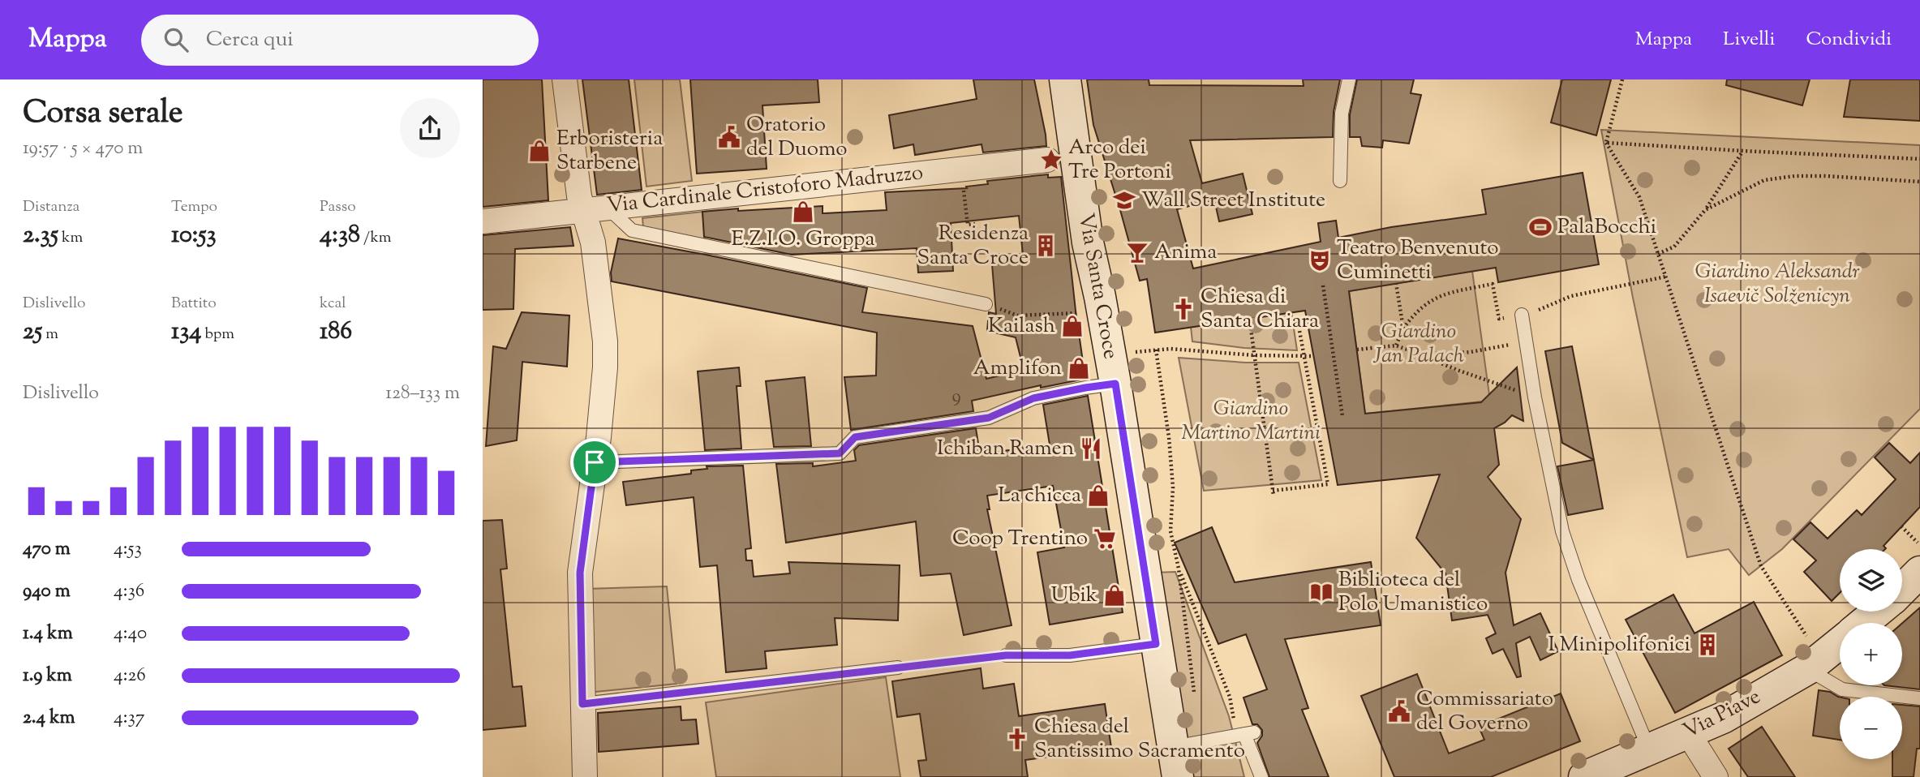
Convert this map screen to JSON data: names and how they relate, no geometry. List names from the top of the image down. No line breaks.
{"streets":{"street":["Via Cardinale Cristoforo Madruzzo","Via Santa Croce","Via Piave"]},"parks":["Giardino Aleksandr Isaevič Solženicyn","Giardino Jan Palach","Giardino Martino Martini"],"places":{"public building":["Oratorio del Duomo","Commissariato del Governo"],"shop":["Erboristeria Starbene","E.Z.I.O. Groppa","Kailash","Amplifon","La chicca","Ubik"],"place":["Arco dei Tre Portoni"],"school or university":["Wall Street Institute"],"sports":["PalaBocchi"],"building":["Residenza Santa Croce","I Minipolifonici"],"bar":["Anima"],"theatre":["Teatro Benvenuto Cuminetti"],"church":["Chiesa di Santa Chiara","Chiesa del Santissimo Sacramento"],"restaurant":["Ichiban Ramen"],"supermarket":["Coop Trentino"],"library":["Biblioteca del Polo Umanistico"]},"house_numbers":["9"],"page":{"header":"Mappa","search":"Cerca qui","nav":["Mappa","Livelli","Condividi"],"heading":["Corsa serale","19:57 · 5 × 470 m"],"stats":[["Distanza","2.35 km"],["Tempo","10:53"],["Passo","4:38 /km"],["Dislivello","25 m"],["Battito","134 bpm"],["kcal","186"]],"chart":["Dislivello","128–133 m"],"list":[{"name":"470 m","note":"4:53"},{"name":"940 m","note":"4:36"},{"name":"1.4 km","note":"4:40"},{"name":"1.9 km","note":"4:26"},{"name":"2.4 km","note":"4:37"}],"map_buttons":["+","−"]}}
